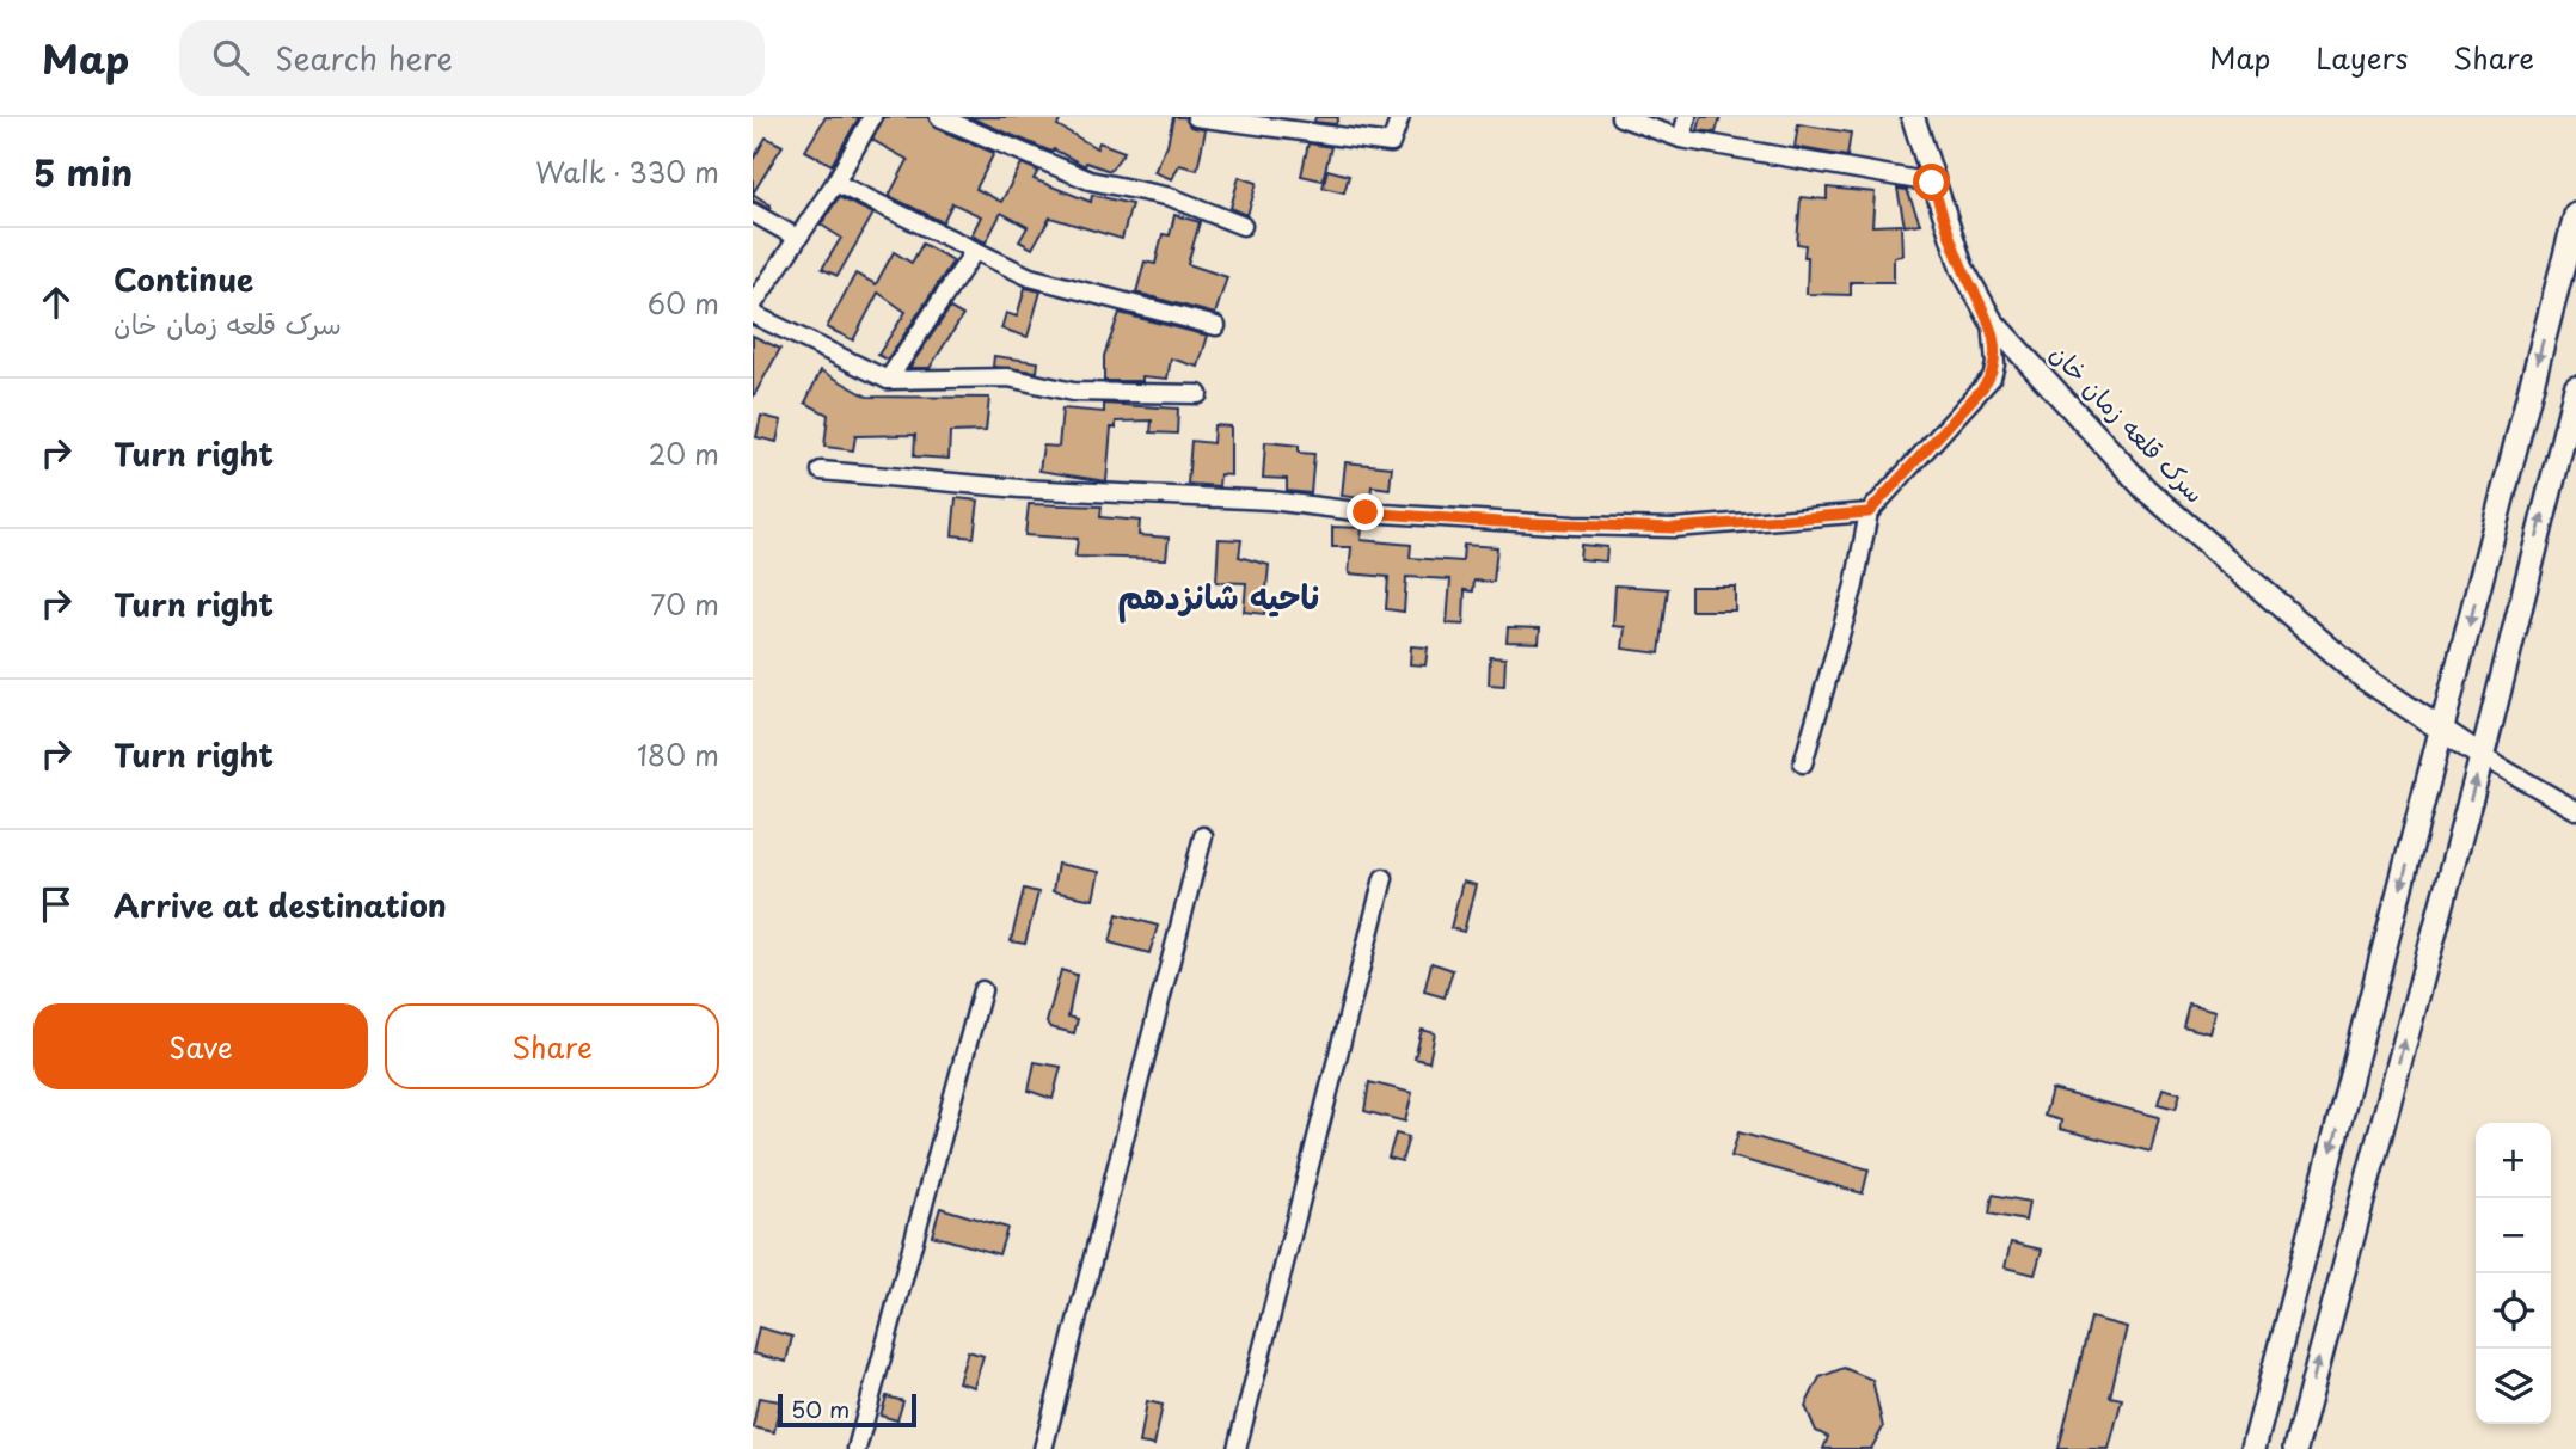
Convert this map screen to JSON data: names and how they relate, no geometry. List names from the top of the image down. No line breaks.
{"streets":{"street":["سرک قلعه زمان خان"]},"districts":["ناحیه شانزدهم"],"scale_bar":"50 m","page":{"header":"Map","search":"Search here","nav":["Map","Layers","Share"],"heading":["5 min","Walk · 330 m"],"list":[["Continue","سرک قلعه زمان خان","60 m"],["Turn right","20 m"],["Turn right","70 m"],["Turn right","180 m"],"Arrive at destination"],"buttons":["Save","Share"],"map_buttons":["+","−"],"scale":"50 m"}}
